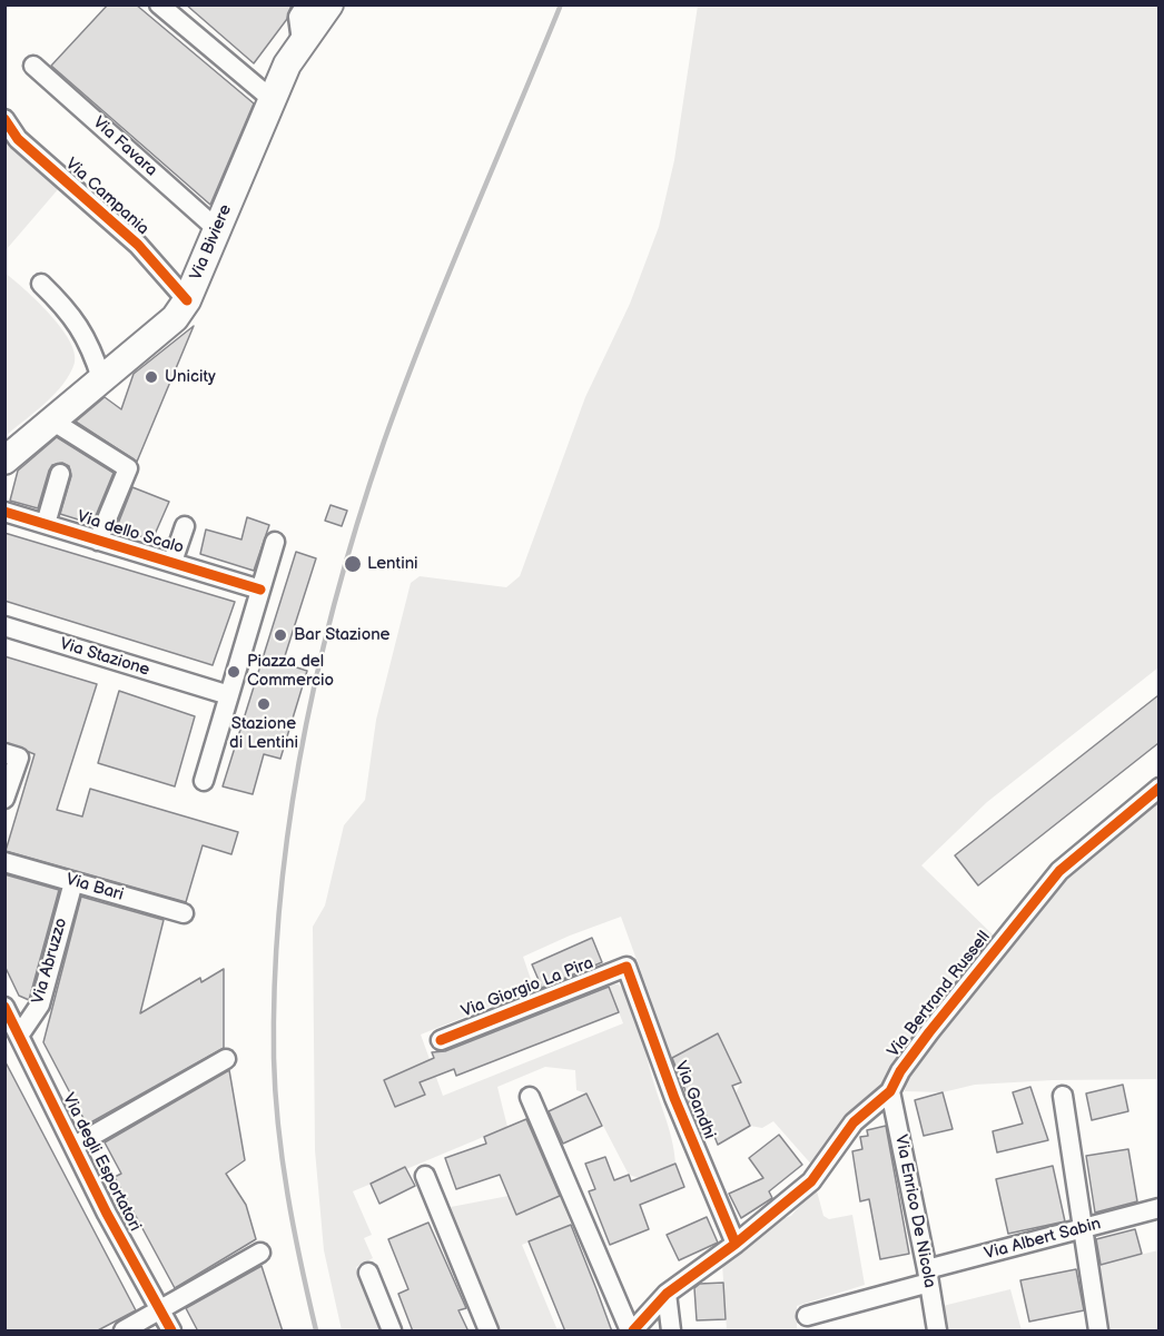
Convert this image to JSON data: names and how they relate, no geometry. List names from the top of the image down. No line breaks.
{"streets":{"main road":["Via Biviere"],"street":["Via Favara","Via Campania","Via dello Scalo","Via Stazione","Via Bari","Via Abruzzo","Via Giorgio La Pira","Via Bertrand Russell","Via Gandhi","Via degli Esportatori","Via Enrico De Nicola","Via Albert Sabin"]},"crossings":[["Via Favara","Via Biviere"],["Via Campania","Via Biviere"],["Via Bari","Via Abruzzo"],["Via Abruzzo","Via degli Esportatori"],["Via Giorgio La Pira","Via Gandhi"],["Via Bertrand Russell","Via Gandhi"],["Via Bertrand Russell","Via Enrico De Nicola"],["Via Enrico De Nicola","Via Albert Sabin"]],"places":["Unicity","Lentini","Bar Stazione","Piazza del Commercio","Stazione di Lentini"]}
